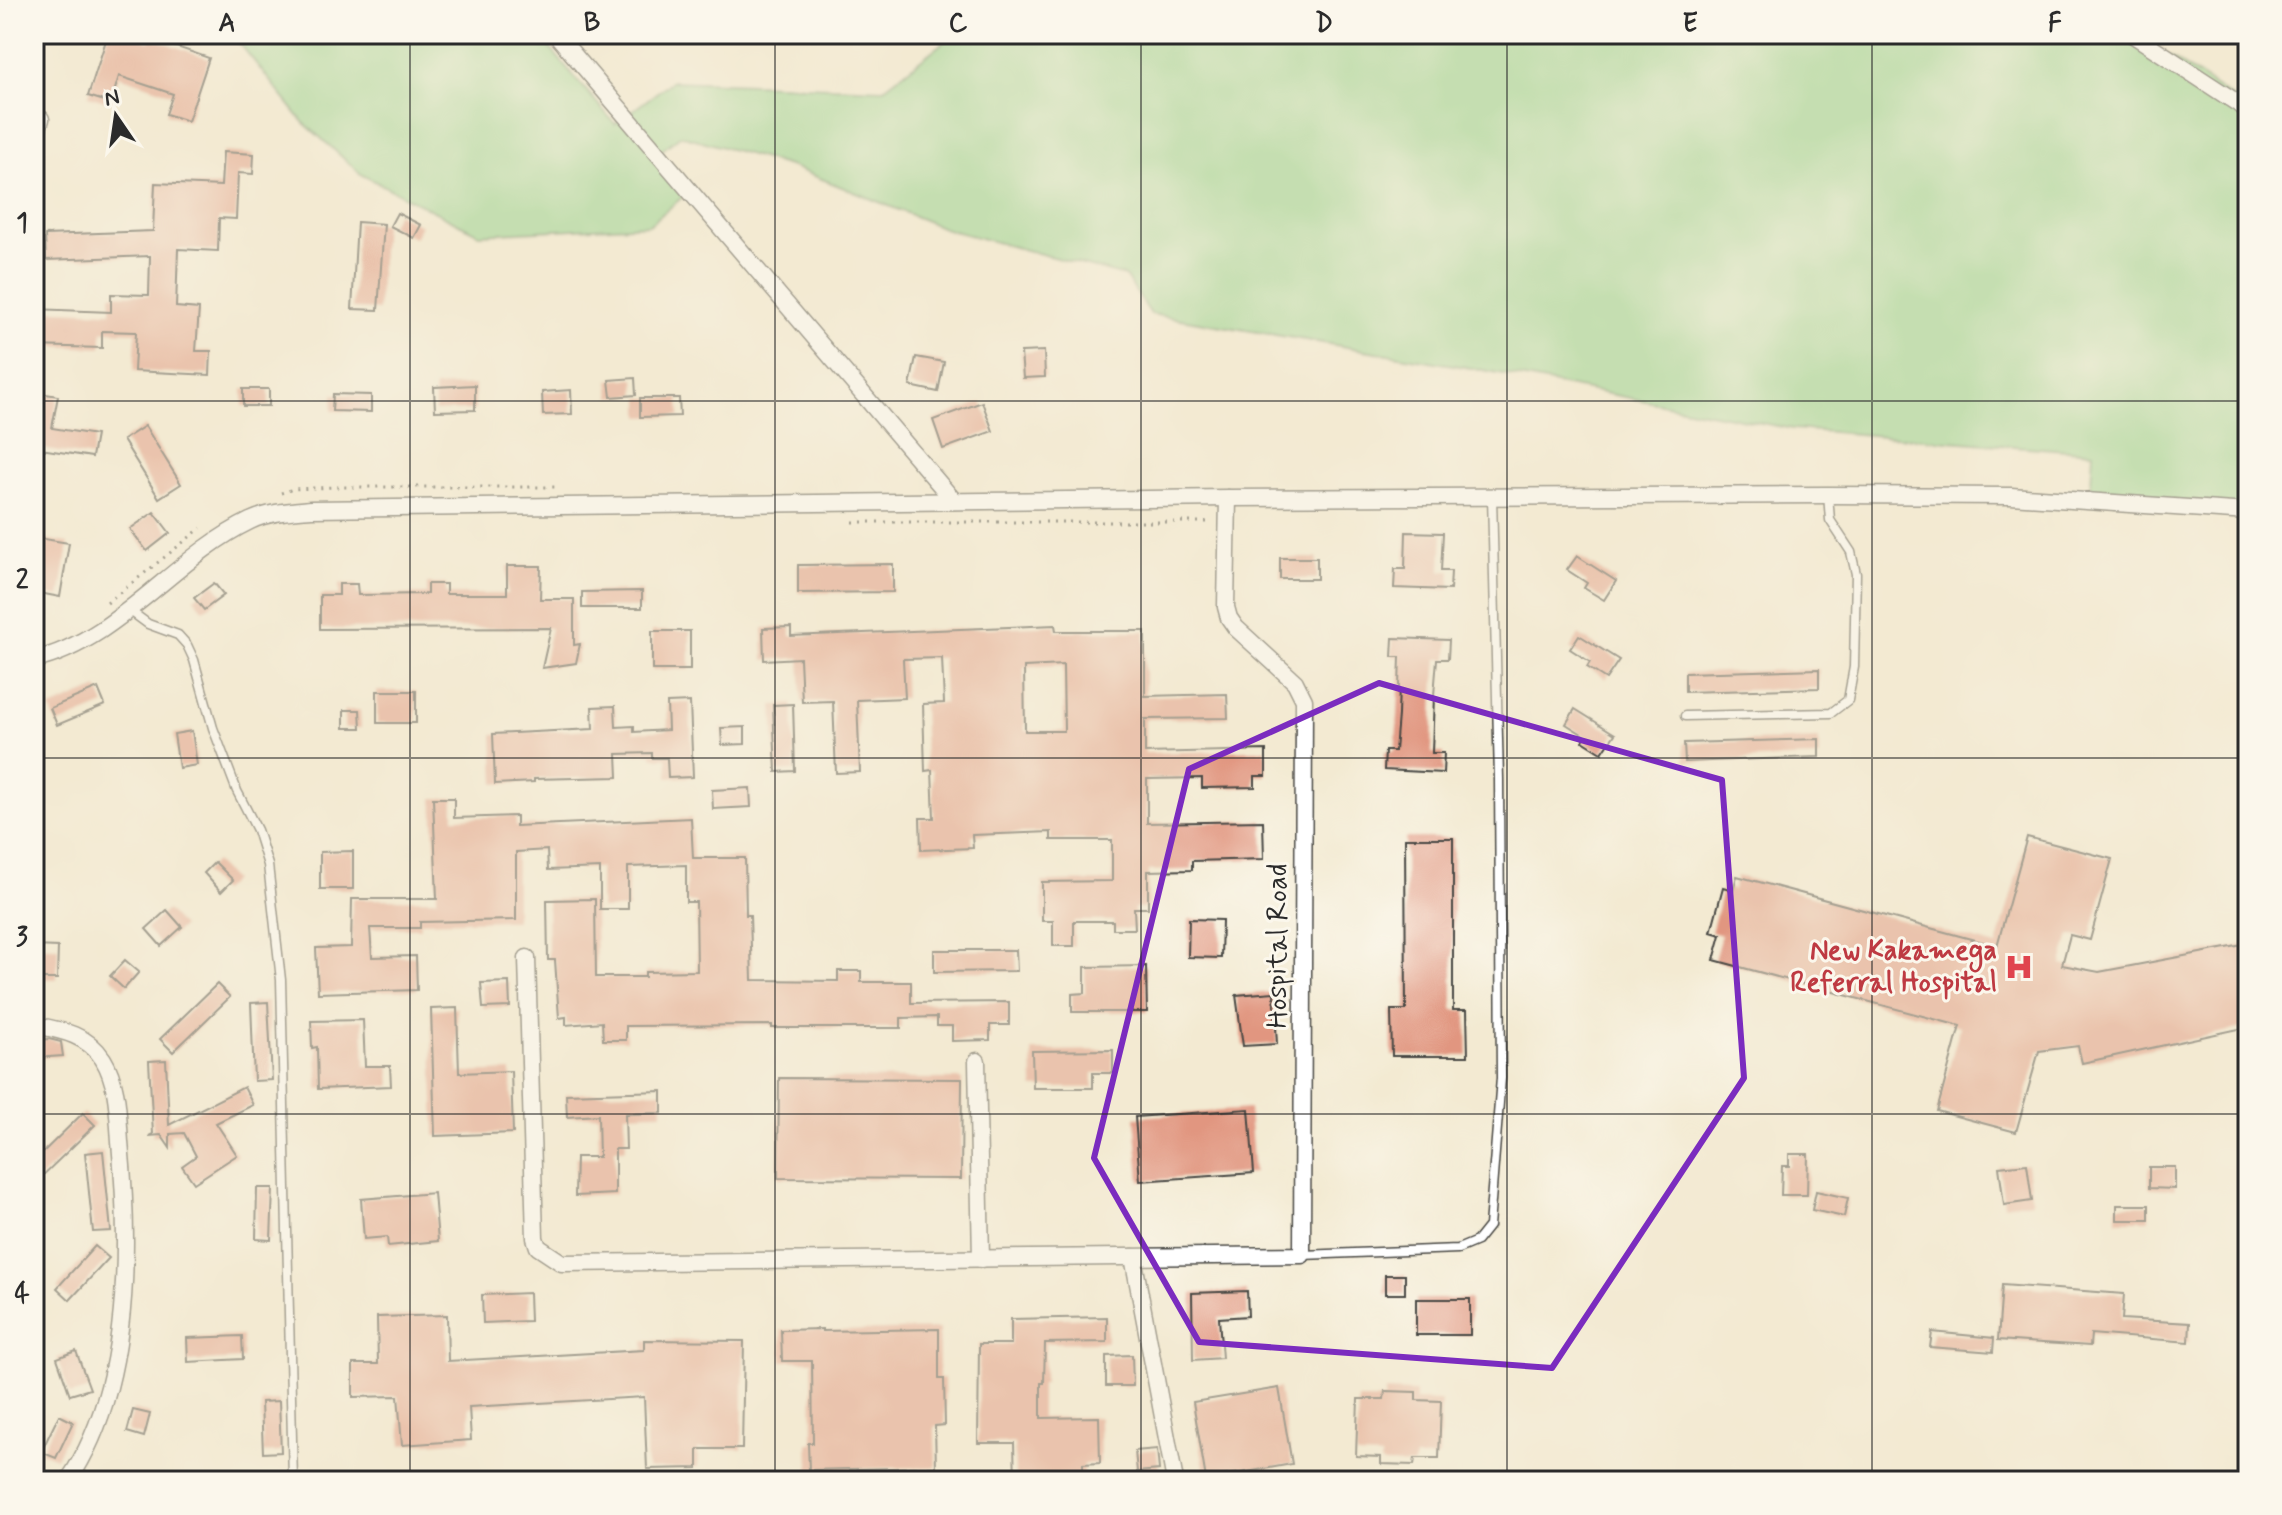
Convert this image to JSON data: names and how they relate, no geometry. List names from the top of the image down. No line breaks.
{"streets":{"street":["Hospital Road"]},"places":{"hospital":["New Kakamega Referral Hospital"]},"north":"top","grid":{"columns":["A","B","C","D","E","F"],"rows":["1","2","3","4"]}}
